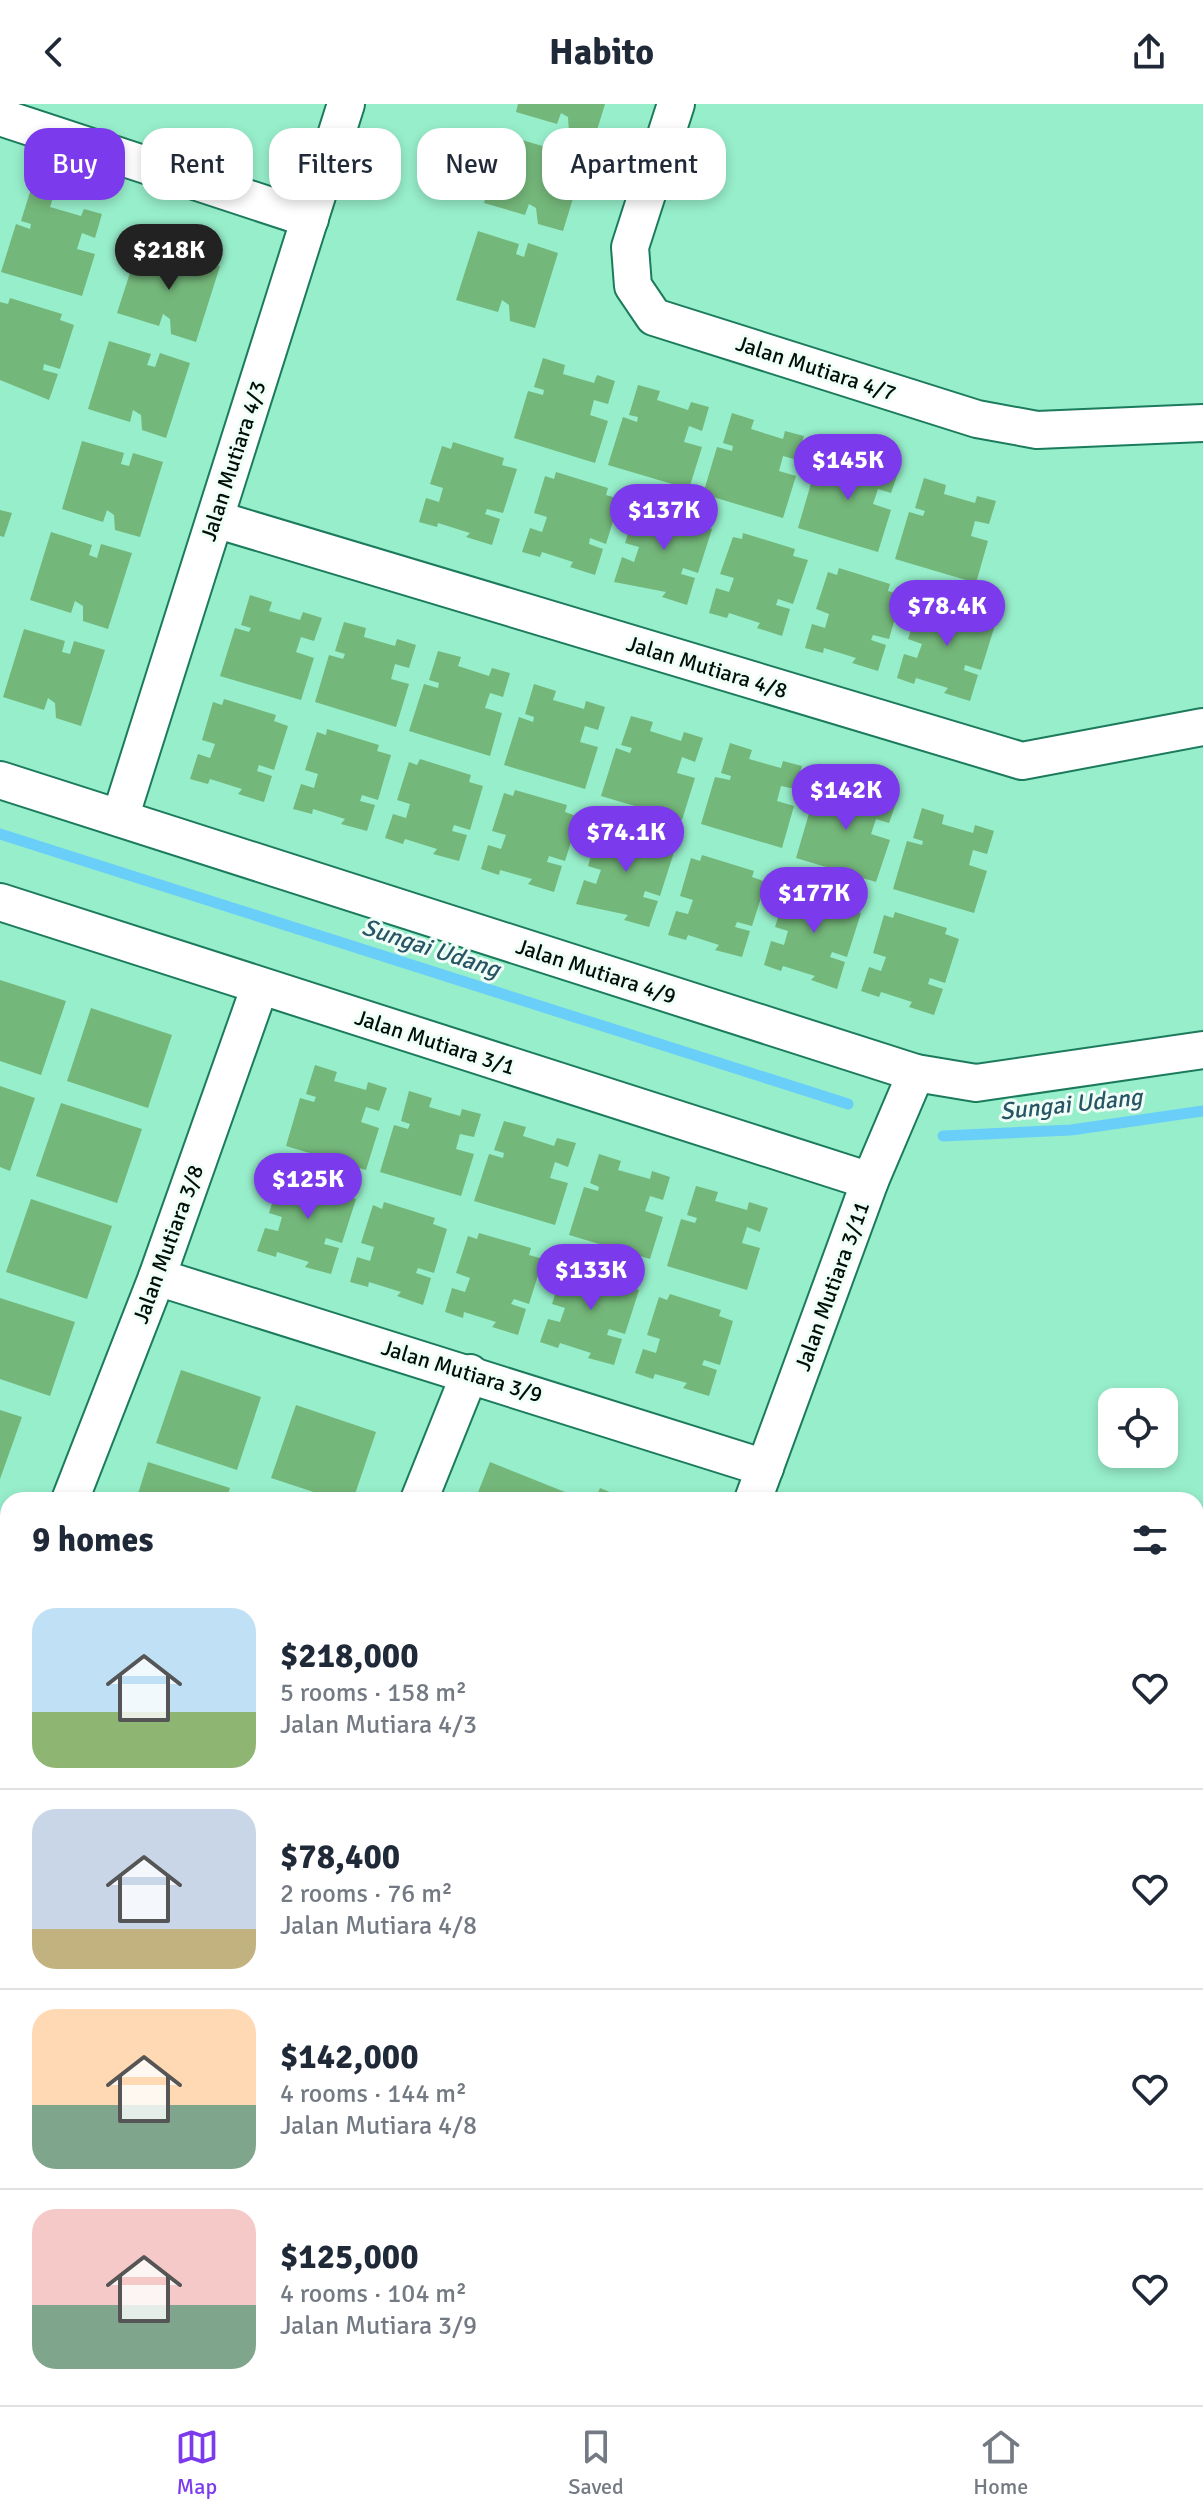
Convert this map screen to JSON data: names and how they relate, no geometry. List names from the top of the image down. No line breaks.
{"streets":{"street":["Jalan Mutiara 4/7","Jalan Mutiara 4/3","Jalan Mutiara 4/8","Jalan Mutiara 4/9","Jalan Mutiara 3/1","Jalan Mutiara 3/8","Jalan Mutiara 3/11","Jalan Mutiara 3/9"]},"crossings":[["Jalan Mutiara 4/3","Jalan Mutiara 4/8"],["Jalan Mutiara 4/3","Jalan Mutiara 4/9"],["Jalan Mutiara 4/9","Jalan Mutiara 3/11"],["Jalan Mutiara 3/1","Jalan Mutiara 3/8"],["Jalan Mutiara 3/1","Jalan Mutiara 3/11"],["Jalan Mutiara 3/8","Jalan Mutiara 3/9"],["Jalan Mutiara 3/11","Jalan Mutiara 3/9"]],"water":["Sungai Udang"],"page":{"header":"Habito","chip":["Buy","Rent","Filters","New","Apartment"],"price":["$218K","$145K","$137K","$78.4K","$142K","$74.1K","$177K","$125K","$133K"],"heading":"9 homes","list":[{"name":"$218,000","note":"5 rooms · 158 m² · Jalan Mutiara 4/3"},{"name":"$78,400","note":"2 rooms · 76 m² · Jalan Mutiara 4/8"},{"name":"$142,000","note":"4 rooms · 144 m² · Jalan Mutiara 4/8"},{"name":"$125,000","note":"4 rooms · 104 m² · Jalan Mutiara 3/9"}],"tabs":["Map","Saved","Home"]}}
